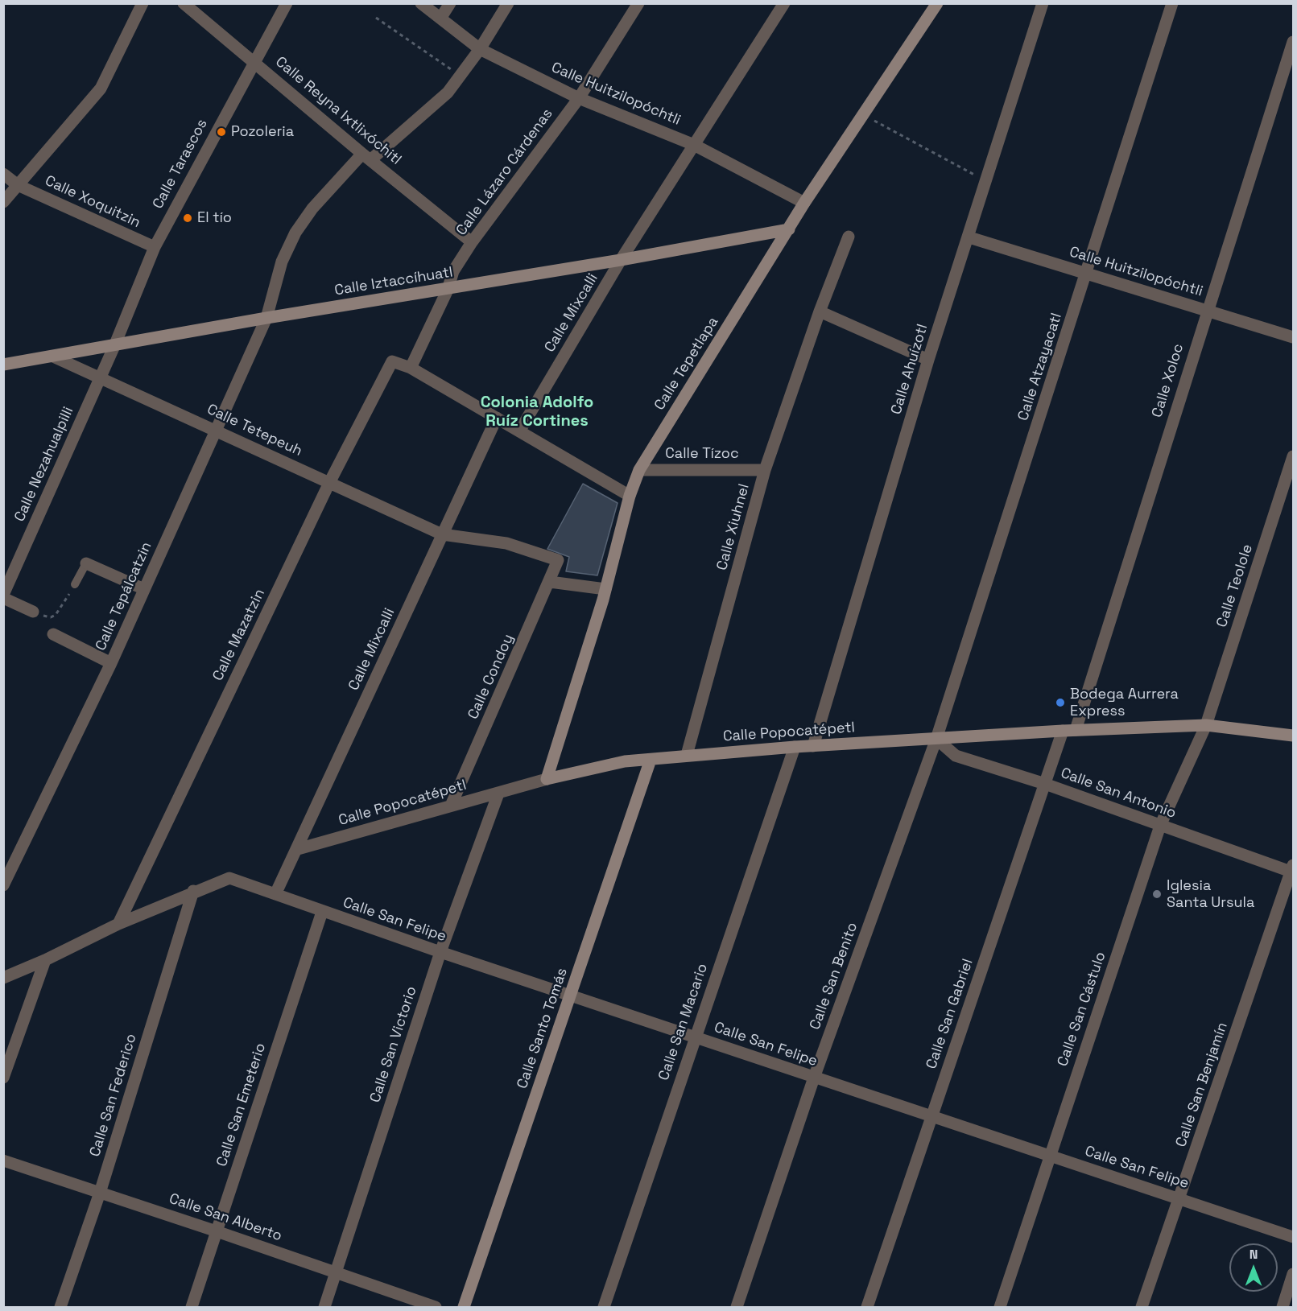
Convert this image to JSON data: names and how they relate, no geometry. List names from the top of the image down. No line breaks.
{"streets":{"street":["Calle Huitzilopóchtli","Calle Reyna Ixtlixóchitl","Calle Tarascos","Calle Lázaro Cárdenas","Calle Xoquitzin","Calle Iztaccíhuatl","Calle Mixcalli","Calle Tepetlapa","Calle Atzayacatl","Calle Ahuízotl","Calle Xoloc","Calle Tetepeuh","Calle Tízoc","Calle Nezahualpilli","Calle Xiuhnel","Calle Teolole","Calle Tepálcatzin","Calle Mazatzin","Calle Condoy","Calle Popocatépetl","Calle San Antonio","Calle San Felipe","Calle San Benito","Calle San Cástulo","Calle San Gabriel","Calle San Macario","Calle Santo Tomás","Calle San Victorio","Calle San Benjamín","Calle San Federico","Calle San Emeterio","Calle San Alberto"]},"crossings":[["Calle Huitzilopóchtli","Calle Lázaro Cárdenas"],["Calle Huitzilopóchtli","Calle Mixcalli"],["Calle Huitzilopóchtli","Calle Tepetlapa"],["Calle Huitzilopóchtli","Calle Atzayacatl"],["Calle Huitzilopóchtli","Calle Ahuízotl"],["Calle Huitzilopóchtli","Calle Xoloc"],["Calle Huitzilopóchtli","Calle Tepálcatzin"],["Calle Reyna Ixtlixóchitl","Calle Tarascos"],["Calle Reyna Ixtlixóchitl","Calle Lázaro Cárdenas"],["Calle Reyna Ixtlixóchitl","Calle Tepálcatzin"],["Calle Tarascos","Calle Xoquitzin"],["Calle Tarascos","Calle Iztaccíhuatl"],["Calle Tarascos","Calle Nezahualpilli"],["Calle Lázaro Cárdenas","Calle Iztaccíhuatl"],["Calle Lázaro Cárdenas","Calle Mazatzin"],["Calle Iztaccíhuatl","Calle Mixcalli"],["Calle Iztaccíhuatl","Calle Tepetlapa"],["Calle Iztaccíhuatl","Calle Tetepeuh"],["Calle Iztaccíhuatl","Calle Nezahualpilli"],["Calle Iztaccíhuatl","Calle Tepálcatzin"],["Calle Mixcalli","Calle Tetepeuh"],["Calle Mixcalli","Calle Popocatépetl"],["Calle Mixcalli","Calle San Felipe"],["Calle Tepetlapa","Calle Tízoc"],["Calle Tepetlapa","Calle Popocatépetl"],["Calle Atzayacatl","Calle Popocatépetl"],["Calle Atzayacatl","Calle San Antonio"],["Calle Atzayacatl","Calle San Benito"],["Calle Ahuízotl","Calle Popocatépetl"],["Calle Xoloc","Calle Popocatépetl"],["Calle Tetepeuh","Calle Nezahualpilli"],["Calle Tetepeuh","Calle Tepálcatzin"],["Calle Tetepeuh","Calle Mazatzin"],["Calle Tetepeuh","Calle Condoy"],["Calle Tízoc","Calle Xiuhnel"],["Calle Xiuhnel","Calle Popocatépetl"],["Calle Teolole","Calle Popocatépetl"],["Calle Teolole","Calle San Cástulo"],["Calle Condoy","Calle Popocatépetl"],["Calle Popocatépetl","Calle San Antonio"],["Calle Popocatépetl","Calle San Benito"],["Calle Popocatépetl","Calle San Cástulo"],["Calle Popocatépetl","Calle San Gabriel"],["Calle Popocatépetl","Calle San Macario"],["Calle Popocatépetl","Calle Santo Tomás"],["Calle Popocatépetl","Calle San Victorio"],["Calle San Antonio","Calle San Benito"],["Calle San Antonio","Calle San Cástulo"],["Calle San Antonio","Calle San Gabriel"],["Calle San Antonio","Calle San Benjamín"],["Calle San Felipe","Calle San Benito"],["Calle San Felipe","Calle San Cástulo"],["Calle San Felipe","Calle San Gabriel"],["Calle San Felipe","Calle San Macario"],["Calle San Felipe","Calle Santo Tomás"],["Calle San Felipe","Calle San Victorio"],["Calle San Felipe","Calle San Benjamín"],["Calle San Felipe","Calle San Federico"],["Calle San Felipe","Calle San Emeterio"],["Calle San Victorio","Calle San Alberto"],["Calle San Federico","Calle San Alberto"],["Calle San Emeterio","Calle San Alberto"]],"districts":["Colonia Adolfo Ruíz Cortines"],"places":["Pozoleria","El tío","Bodega Aurrera Express","Iglesia Santa Ursula"],"north":"top"}
